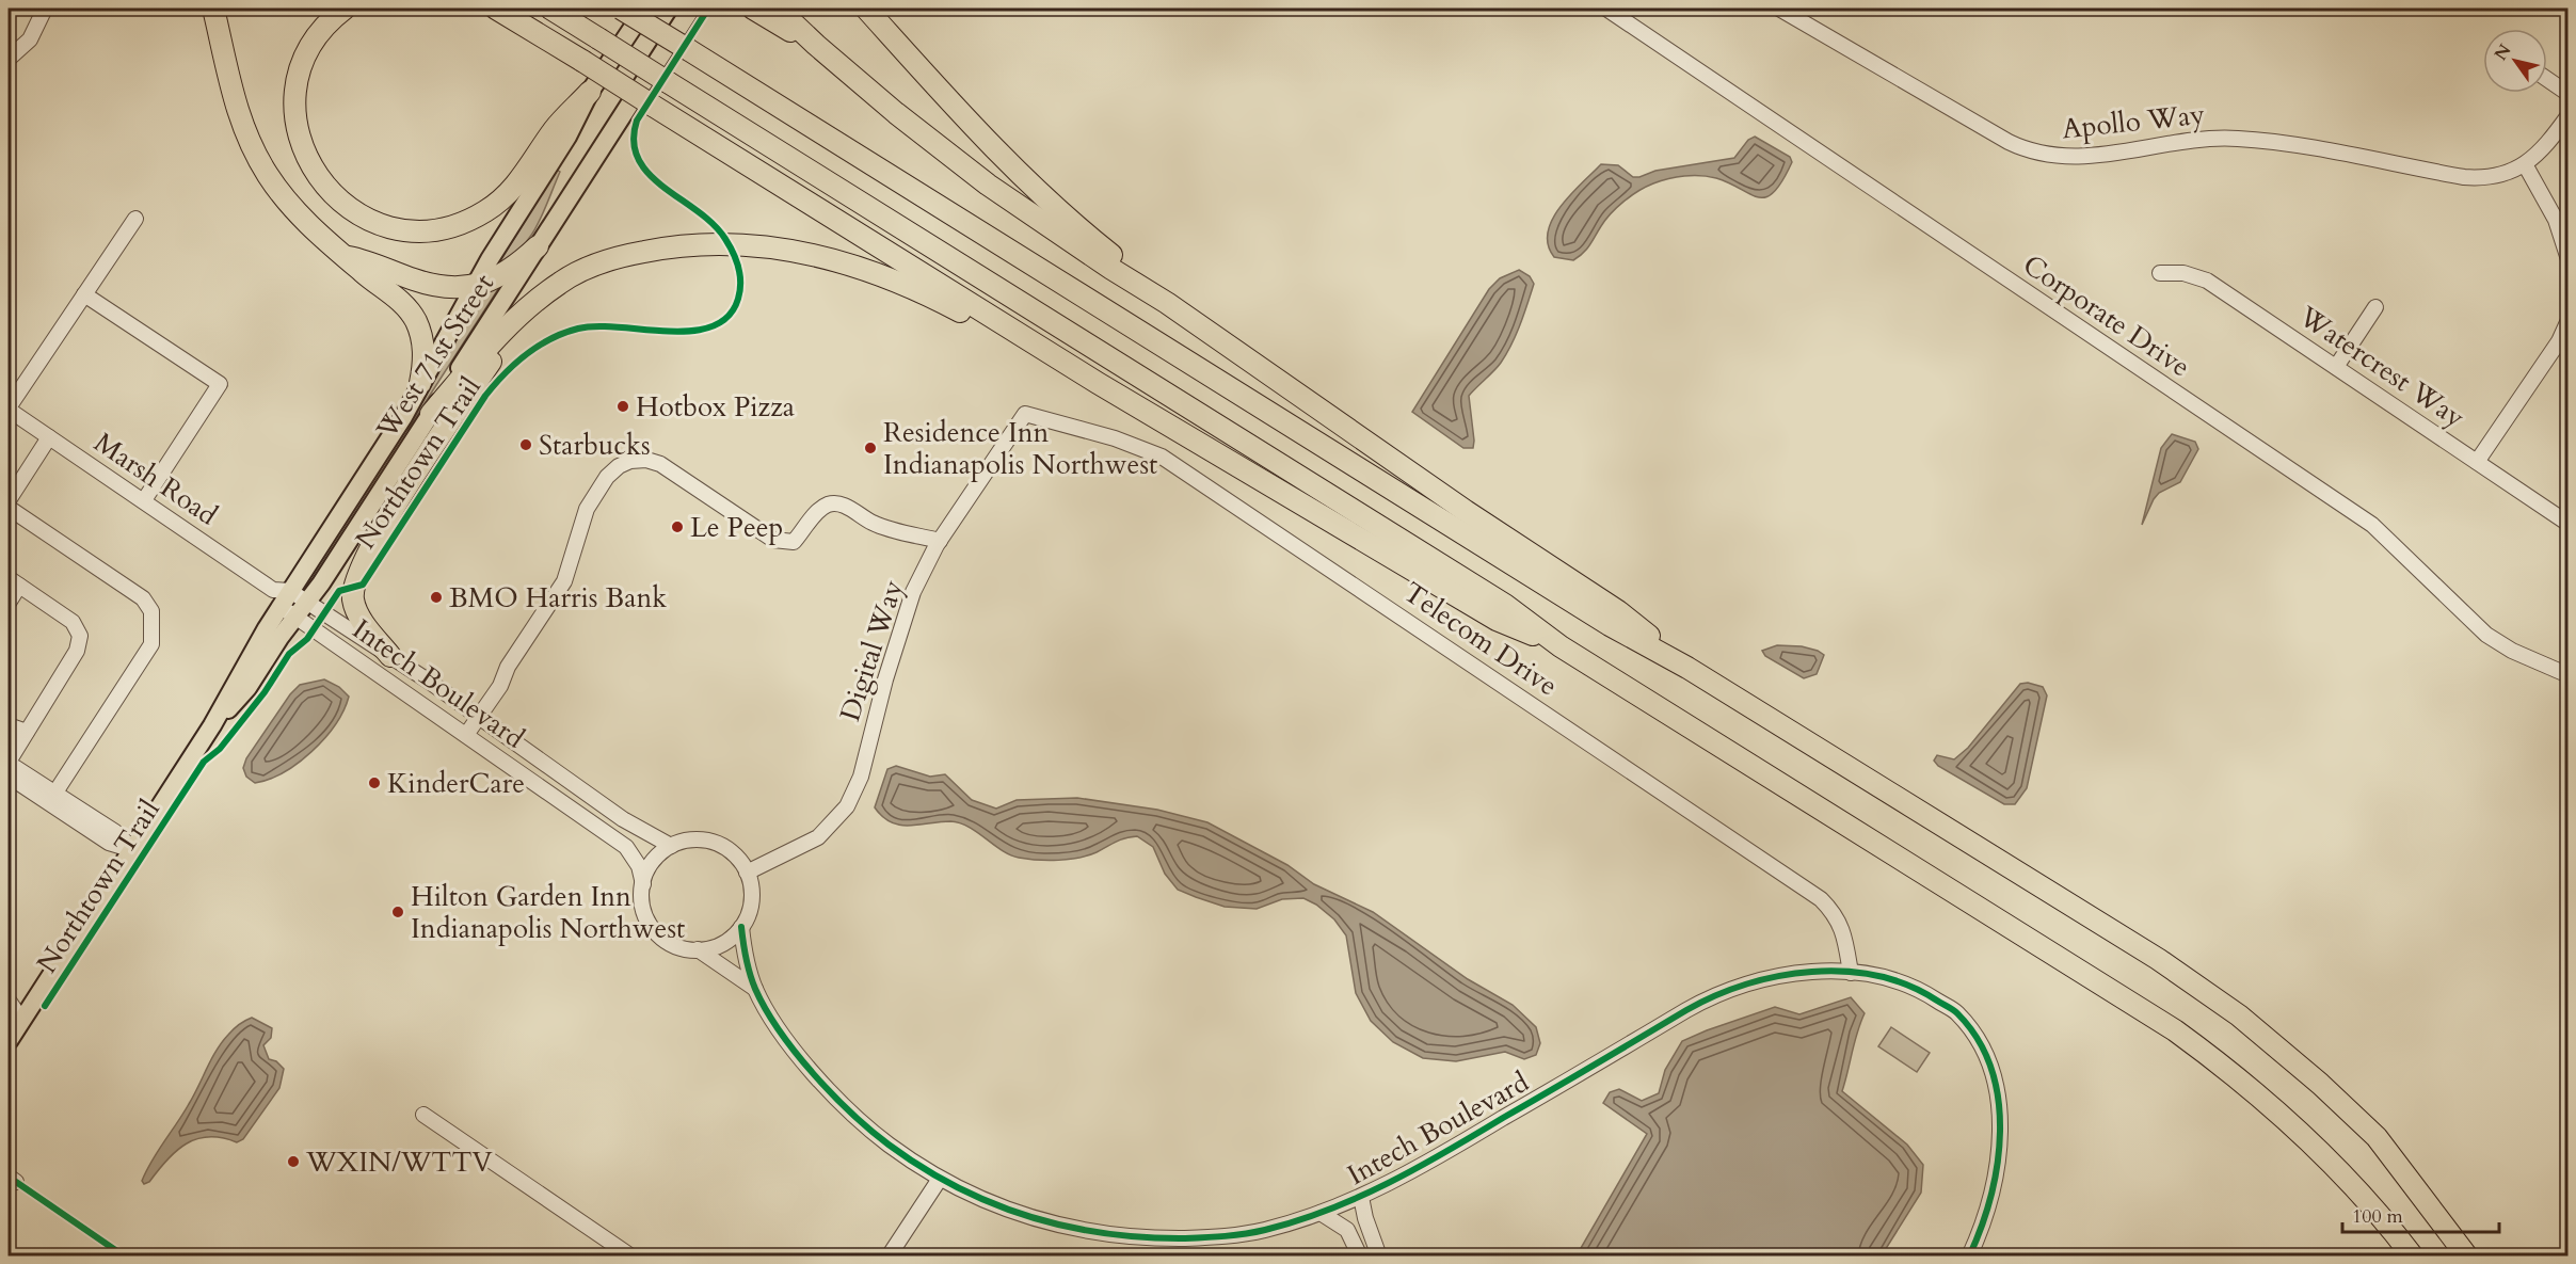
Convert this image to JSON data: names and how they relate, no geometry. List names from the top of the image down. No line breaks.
{"streets":{"main road":["West 71st Street"],"street":["Apollo Way","Corporate Drive","Watercrest Way","Marsh Road","Telecom Drive","Digital Way","Intech Boulevard"],"cycle path":["Northtown Trail"]},"crossings":[["West 71st Street","Marsh Road"],["West 71st Street","Intech Boulevard"],["Marsh Road","Intech Boulevard"],["Telecom Drive","Digital Way"],["Telecom Drive","Intech Boulevard"],["Digital Way","Intech Boulevard"]],"places":["Hotbox Pizza","Starbucks","Residence Inn Indianapolis Northwest","Le Peep","BMO Harris Bank","KinderCare","Hilton Garden Inn Indianapolis Northwest","WXIN/WTTV"],"scale_bar":"100 m","north":"top left"}
